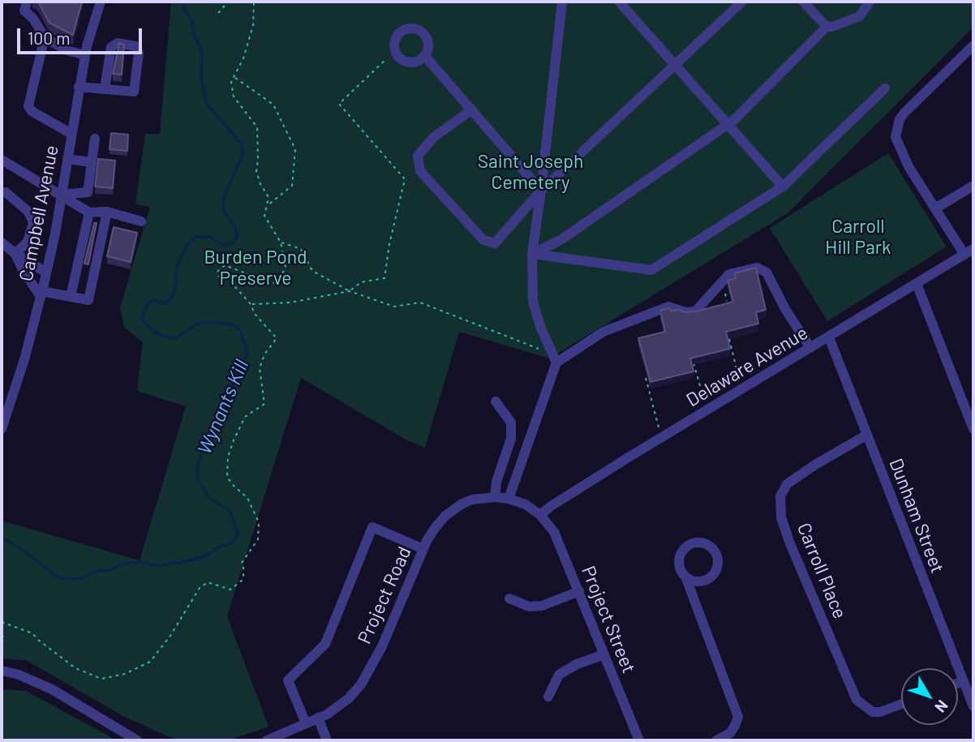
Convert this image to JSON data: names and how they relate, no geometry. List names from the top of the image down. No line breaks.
{"streets":{"street":["Campbell Avenue","Delaware Avenue","Dunham Street","Carroll Place","Project Road","Project Street"]},"crossings":[["Delaware Avenue","Dunham Street"],["Delaware Avenue","Project Road"],["Delaware Avenue","Project Street"],["Dunham Street","Carroll Place"],["Project Road","Project Street"]],"water":["Wynants Kill"],"parks":["Saint Joseph Cemetery","Carroll Hill Park","Burden Pond Preserve"],"scale_bar":"100 m","north":"bottom right"}
